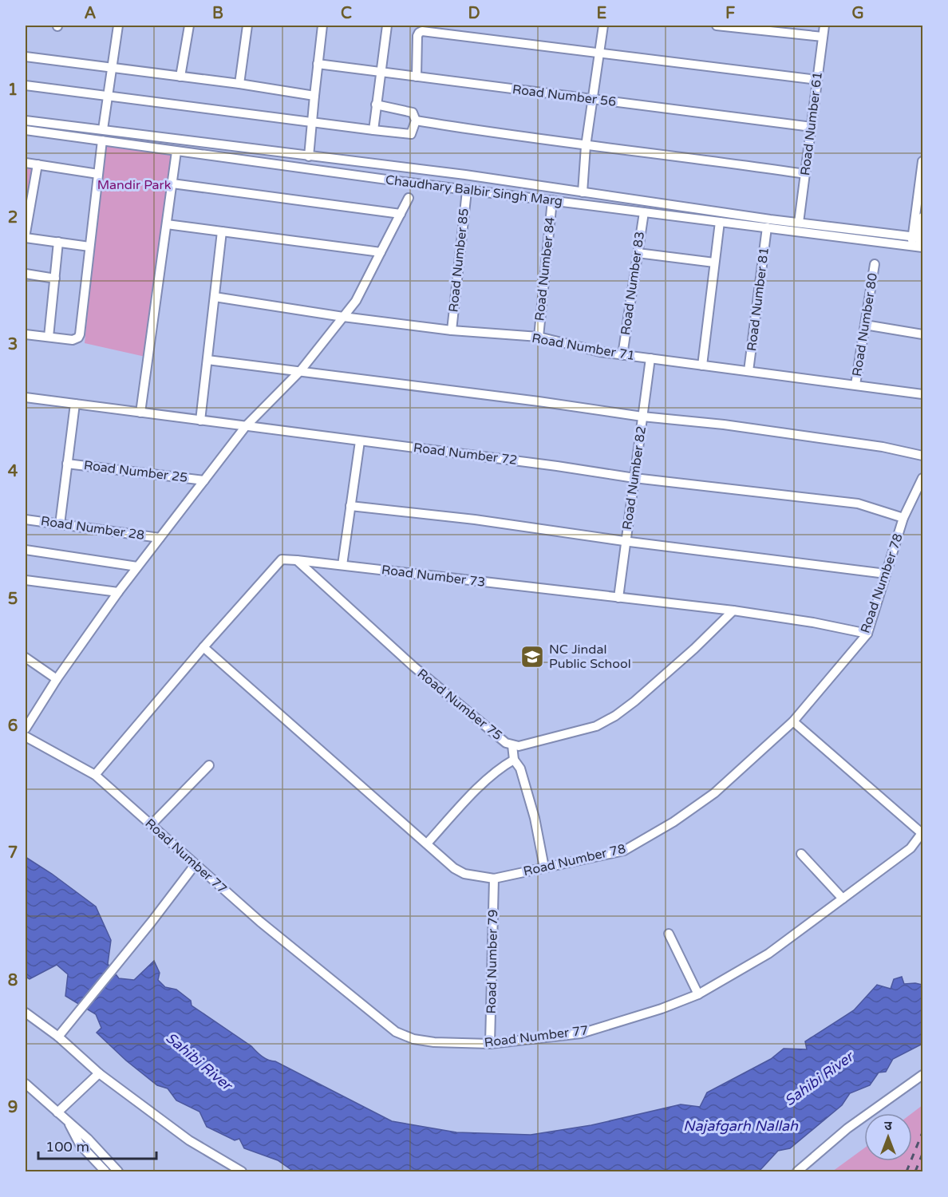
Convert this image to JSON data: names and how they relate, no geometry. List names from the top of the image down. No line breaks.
{"streets":{"street":["Road Number 56","Road Number 61","Chaudhary Balbir Singh Marg","Road Number 85","Road Number 84","Road Number 83","Road Number 81","Road Number 80","Road Number 71","Road Number 72","Road Number 25","Road Number 82","Road Number 28","Road Number 73","Road Number 78","Road Number 75","Road Number 77","Road Number 79"]},"crossings":[["Road Number 56","Road Number 61"],["Road Number 61","Chaudhary Balbir Singh Marg"],["Chaudhary Balbir Singh Marg","Road Number 85"],["Chaudhary Balbir Singh Marg","Road Number 84"],["Chaudhary Balbir Singh Marg","Road Number 83"],["Chaudhary Balbir Singh Marg","Road Number 81"],["Road Number 85","Road Number 71"],["Road Number 84","Road Number 71"],["Road Number 83","Road Number 71"],["Road Number 81","Road Number 71"],["Road Number 80","Road Number 71"],["Road Number 71","Road Number 82"],["Road Number 72","Road Number 82"],["Road Number 72","Road Number 78"],["Road Number 82","Road Number 73"],["Road Number 73","Road Number 78"],["Road Number 73","Road Number 75"],["Road Number 73","Road Number 77"],["Road Number 78","Road Number 79"],["Road Number 77","Road Number 79"]],"water":["Sahibi River","Najafgarh Nallah"],"parks":["Mandir Park"],"places":{"school or university":["NC Jindal Public School"]},"scale_bar":"100 m","north":"top","grid":{"columns":["A","B","C","D","E","F","G"],"rows":["1","2","3","4","5","6","7","8","9"]}}
